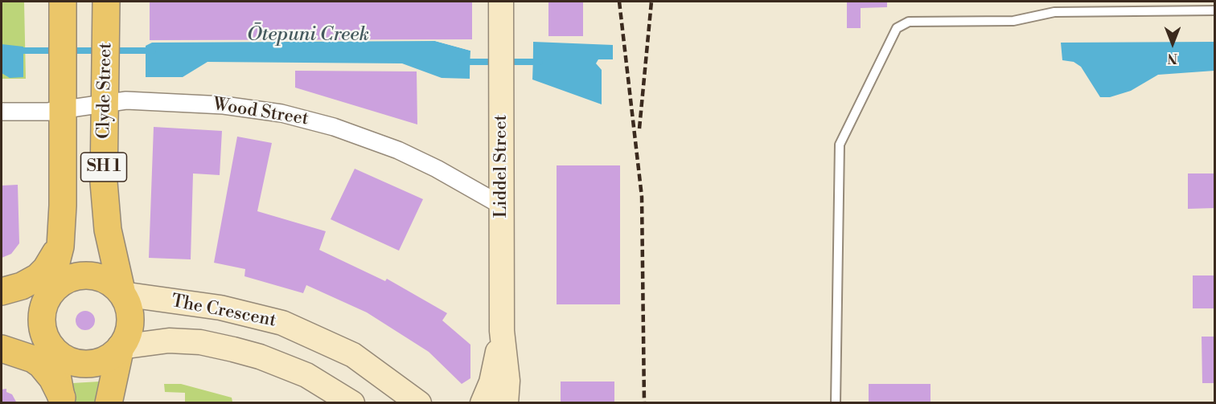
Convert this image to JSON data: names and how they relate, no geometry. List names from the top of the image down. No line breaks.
{"streets":{"main road":["Clyde Street","SH 1"],"street":["Wood Street","Liddel Street","The Crescent"]},"crossings":[["Clyde Street","Wood Street"],["Clyde Street","SH 1"],["Clyde Street","The Crescent"],["Wood Street","Liddel Street"],["Wood Street","SH 1"],["SH 1","The Crescent"]],"water":["Ōtepuni Creek"],"north":"bottom"}
